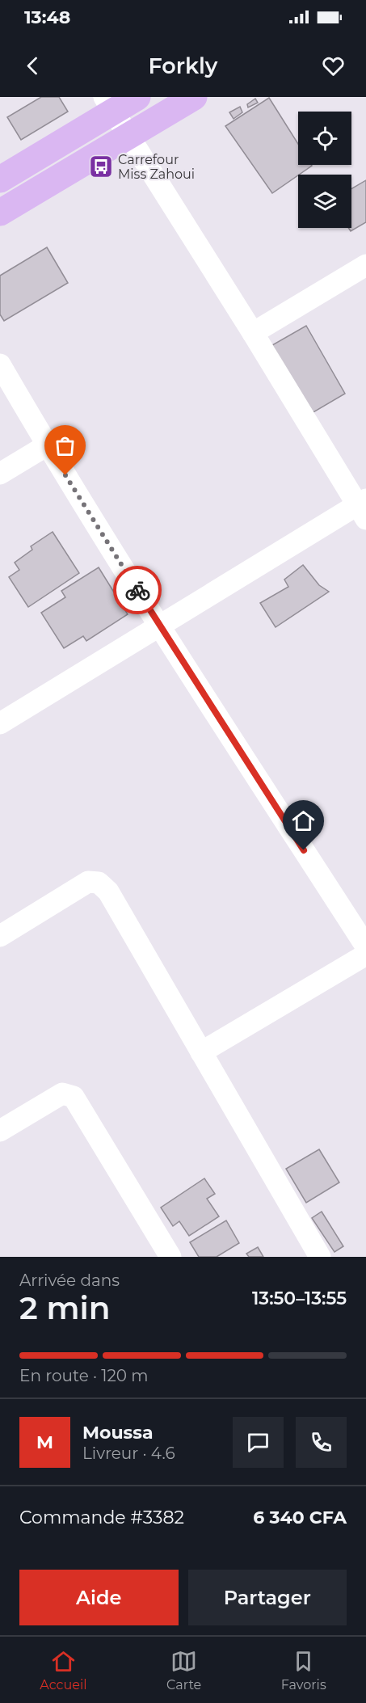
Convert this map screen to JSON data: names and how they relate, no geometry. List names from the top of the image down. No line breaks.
{"places":{"bus stop":["Carrefour Miss Zahoui"]},"page":{"status":"13:48","header":"Forkly","heading":["2 min","Arrivée dans","13:50–13:55"],"panel":["Moussa","Livreur · 4.6","Commande #3382","6 340 CFA"],"bar":"En route · 120 m","round":"M","buttons":["Aide","Partager"],"tabs":["Accueil","Carte","Favoris"]}}
